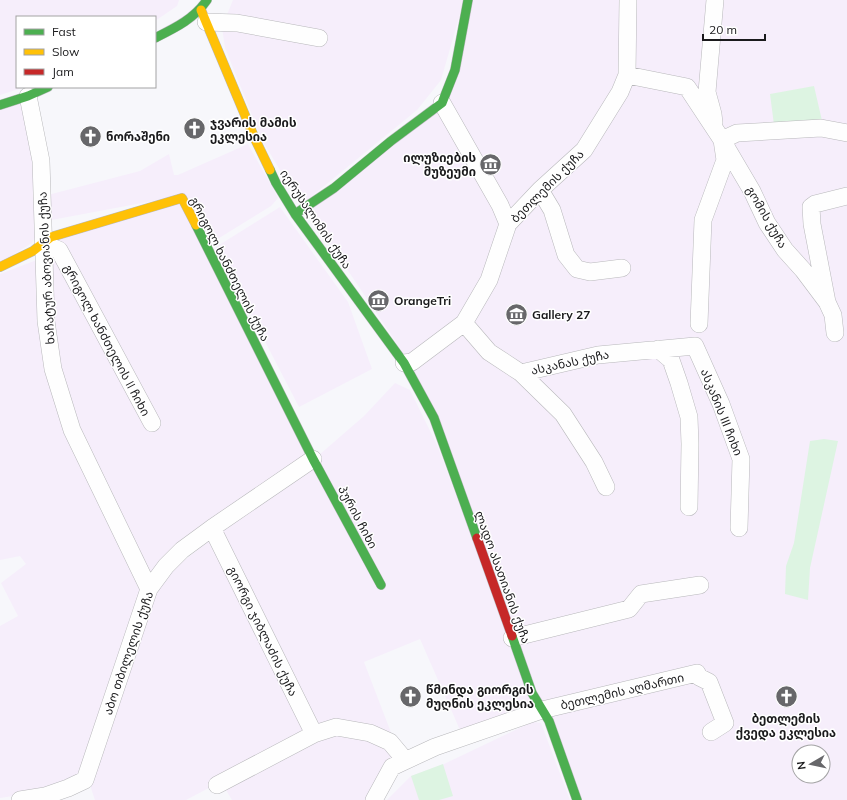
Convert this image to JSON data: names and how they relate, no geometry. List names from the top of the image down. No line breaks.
{"streets":{"street":["ბეთლემის ქუჩა","გომის ქუჩა","იერუსალიმის ქუჩა","ხაჩატურ აბოვიანის ქუჩა","გრიგოლ ხანძთელის ქუჩა","გრიგოლ ხანძთელის II ჩიხი","ასკანას ქუჩა","ასკანის III ჩიხი","პურის ჩიხი","ლადო ასათიანის ქუჩა","გიორგი ჯიბლაძის ქუჩა","აბო თბილელის ქუჩა","ბეთლემის აღმართი"]},"crossings":[["ბეთლემის ქუჩა","გომის ქუჩა"],["ბეთლემის ქუჩა","იერუსალიმის ქუჩა"],["ბეთლემის ქუჩა","ასკანას ქუჩა"],["ბეთლემის ქუჩა","ლადო ასათიანის ქუჩა"],["იერუსალიმის ქუჩა","ლადო ასათიანის ქუჩა"],["ხაჩატურ აბოვიანის ქუჩა","გრიგოლ ხანძთელის ქუჩა"],["ხაჩატურ აბოვიანის ქუჩა","გრიგოლ ხანძთელის II ჩიხი"],["ხაჩატურ აბოვიანის ქუჩა","აბო თბილელის ქუჩა"],["გრიგოლ ხანძთელის ქუჩა","გრიგოლ ხანძთელის II ჩიხი"],["გრიგოლ ხანძთელის ქუჩა","პურის ჩიხი"],["გრიგოლ ხანძთელის ქუჩა","აბო თბილელის ქუჩა"],["ასკანას ქუჩა","ასკანის III ჩიხი"],["პურის ჩიხი","აბო თბილელის ქუჩა"],["ლადო ასათიანის ქუჩა","ბეთლემის აღმართი"],["გიორგი ჯიბლაძის ქუჩა","აბო თბილელის ქუჩა"]],"places":{"church":["ჯვარის მამის ეკლესია","ნორაშენი","წმინდა გიორგის მუღნის ეკლესია","ბეთლემის ქვედა ეკლესია"],"museum":["ილუზიების მუზეუმი","OrangeTri","Gallery 27"]},"legend":["Fast","Slow","Jam"],"scale_bar":"20 m","north":"left"}
